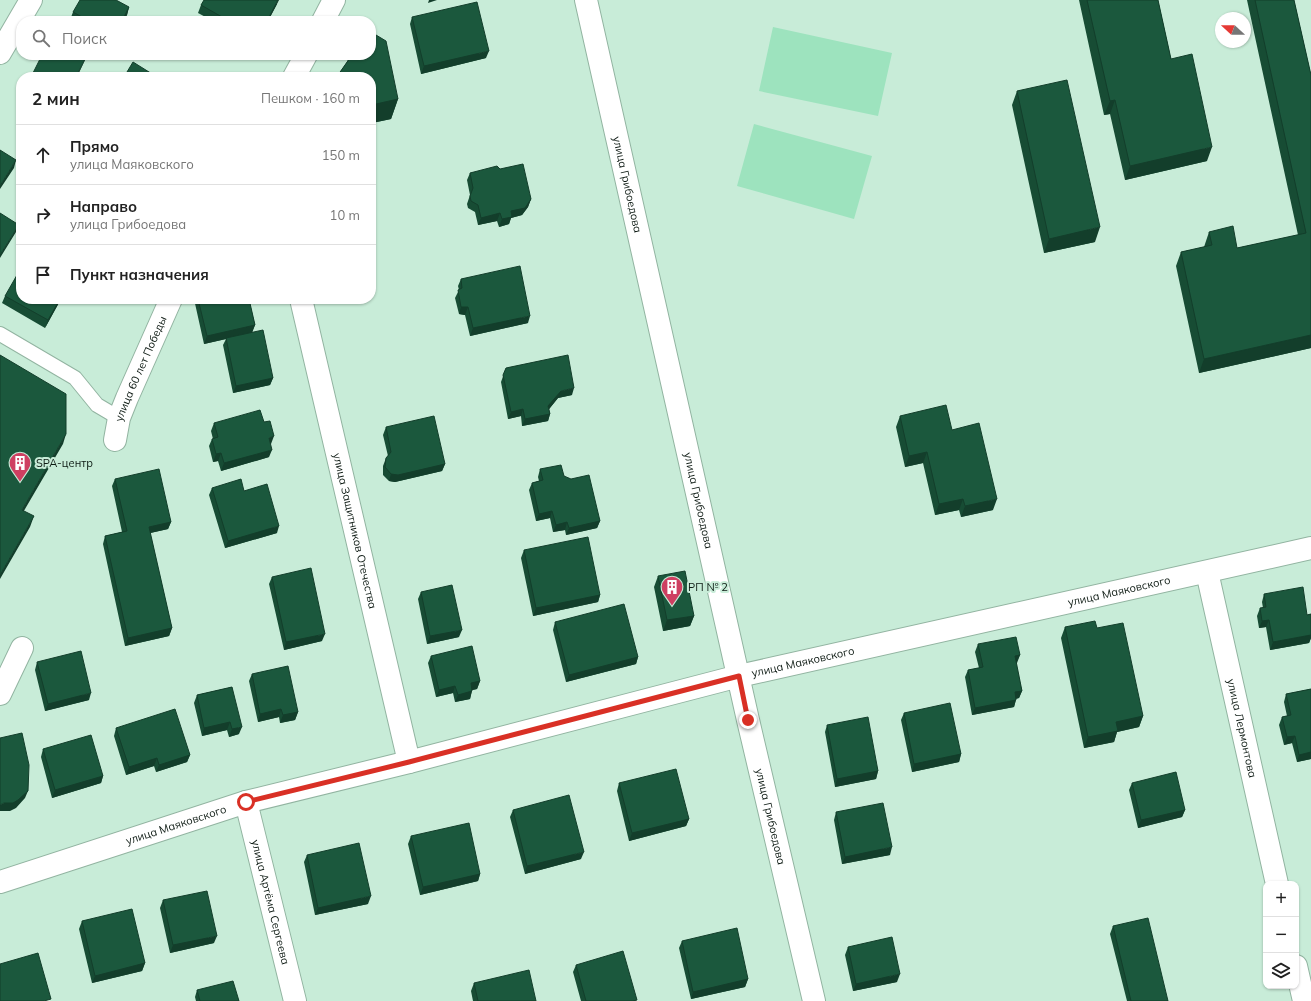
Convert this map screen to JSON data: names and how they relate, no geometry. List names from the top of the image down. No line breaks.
{"streets":{"street":["улица Грибоедова","улица 60 лет Победы","улица Защитников Отечества","улица Маяковского","улица Лермонтова","улица Артёма Сергеева"]},"crossings":[["улица Грибоедова","улица Маяковского"],["улица Защитников Отечества","улица Маяковского"],["улица Маяковского","улица Лермонтова"],["улица Маяковского","улица Артёма Сергеева"]],"places":{"building":["SPA-центр","РП № 2"]},"north":"left","page":{"search":"Поиск","heading":["2 мин","Пешком · 160 m"],"list":[["Прямо","улица Маяковского","150 m"],["Направо","улица Грибоедова","10 m"],"Пункт назначения"],"map_buttons":["+","−"]}}
